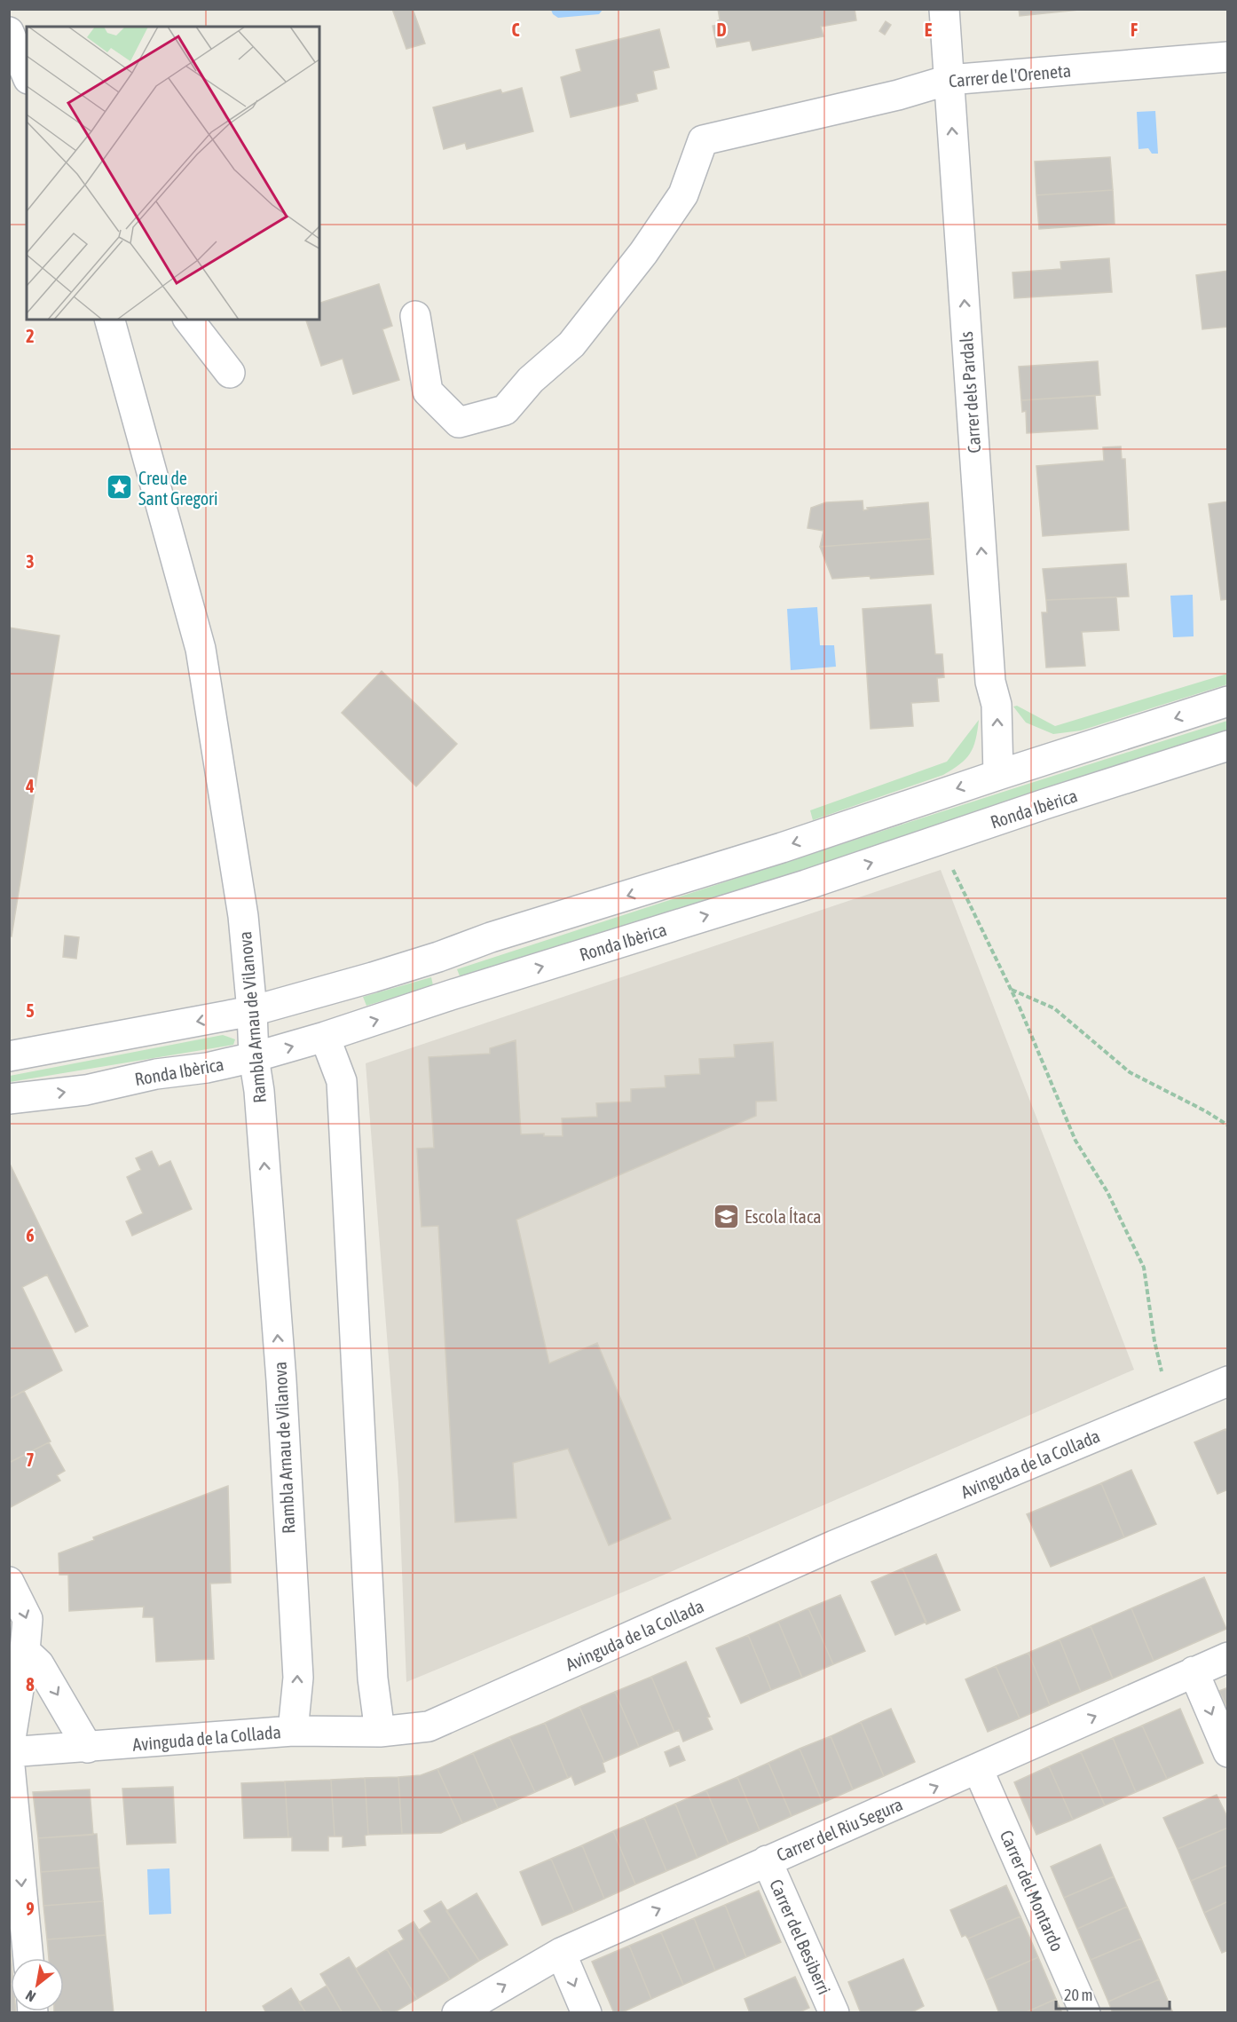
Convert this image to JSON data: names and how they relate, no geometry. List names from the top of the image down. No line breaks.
{"streets":{"street":["Carrer de l'Oreneta","Carrer dels Pardals","Ronda Ibèrica","Rambla Arnau de Vilanova","Avinguda de la Collada","Carrer del Riu Segura","Carrer del Montardo","Carrer del Besiberri"]},"crossings":[["Carrer de l'Oreneta","Carrer dels Pardals"],["Ronda Ibèrica","Rambla Arnau de Vilanova"],["Rambla Arnau de Vilanova","Avinguda de la Collada"],["Carrer del Riu Segura","Carrer del Montardo"],["Carrer del Riu Segura","Carrer del Besiberri"]],"one_way":["Carrer dels Pardals","Carrer del Riu Segura"],"places":{"place":["Creu de Sant Gregori"],"school or university":["Escola Ítaca"]},"scale_bar":"20 m","north":"bottom left","grid":{"columns":["C","D","E","F"],"rows":["2","3","4","5","6","7","8","9"]}}
